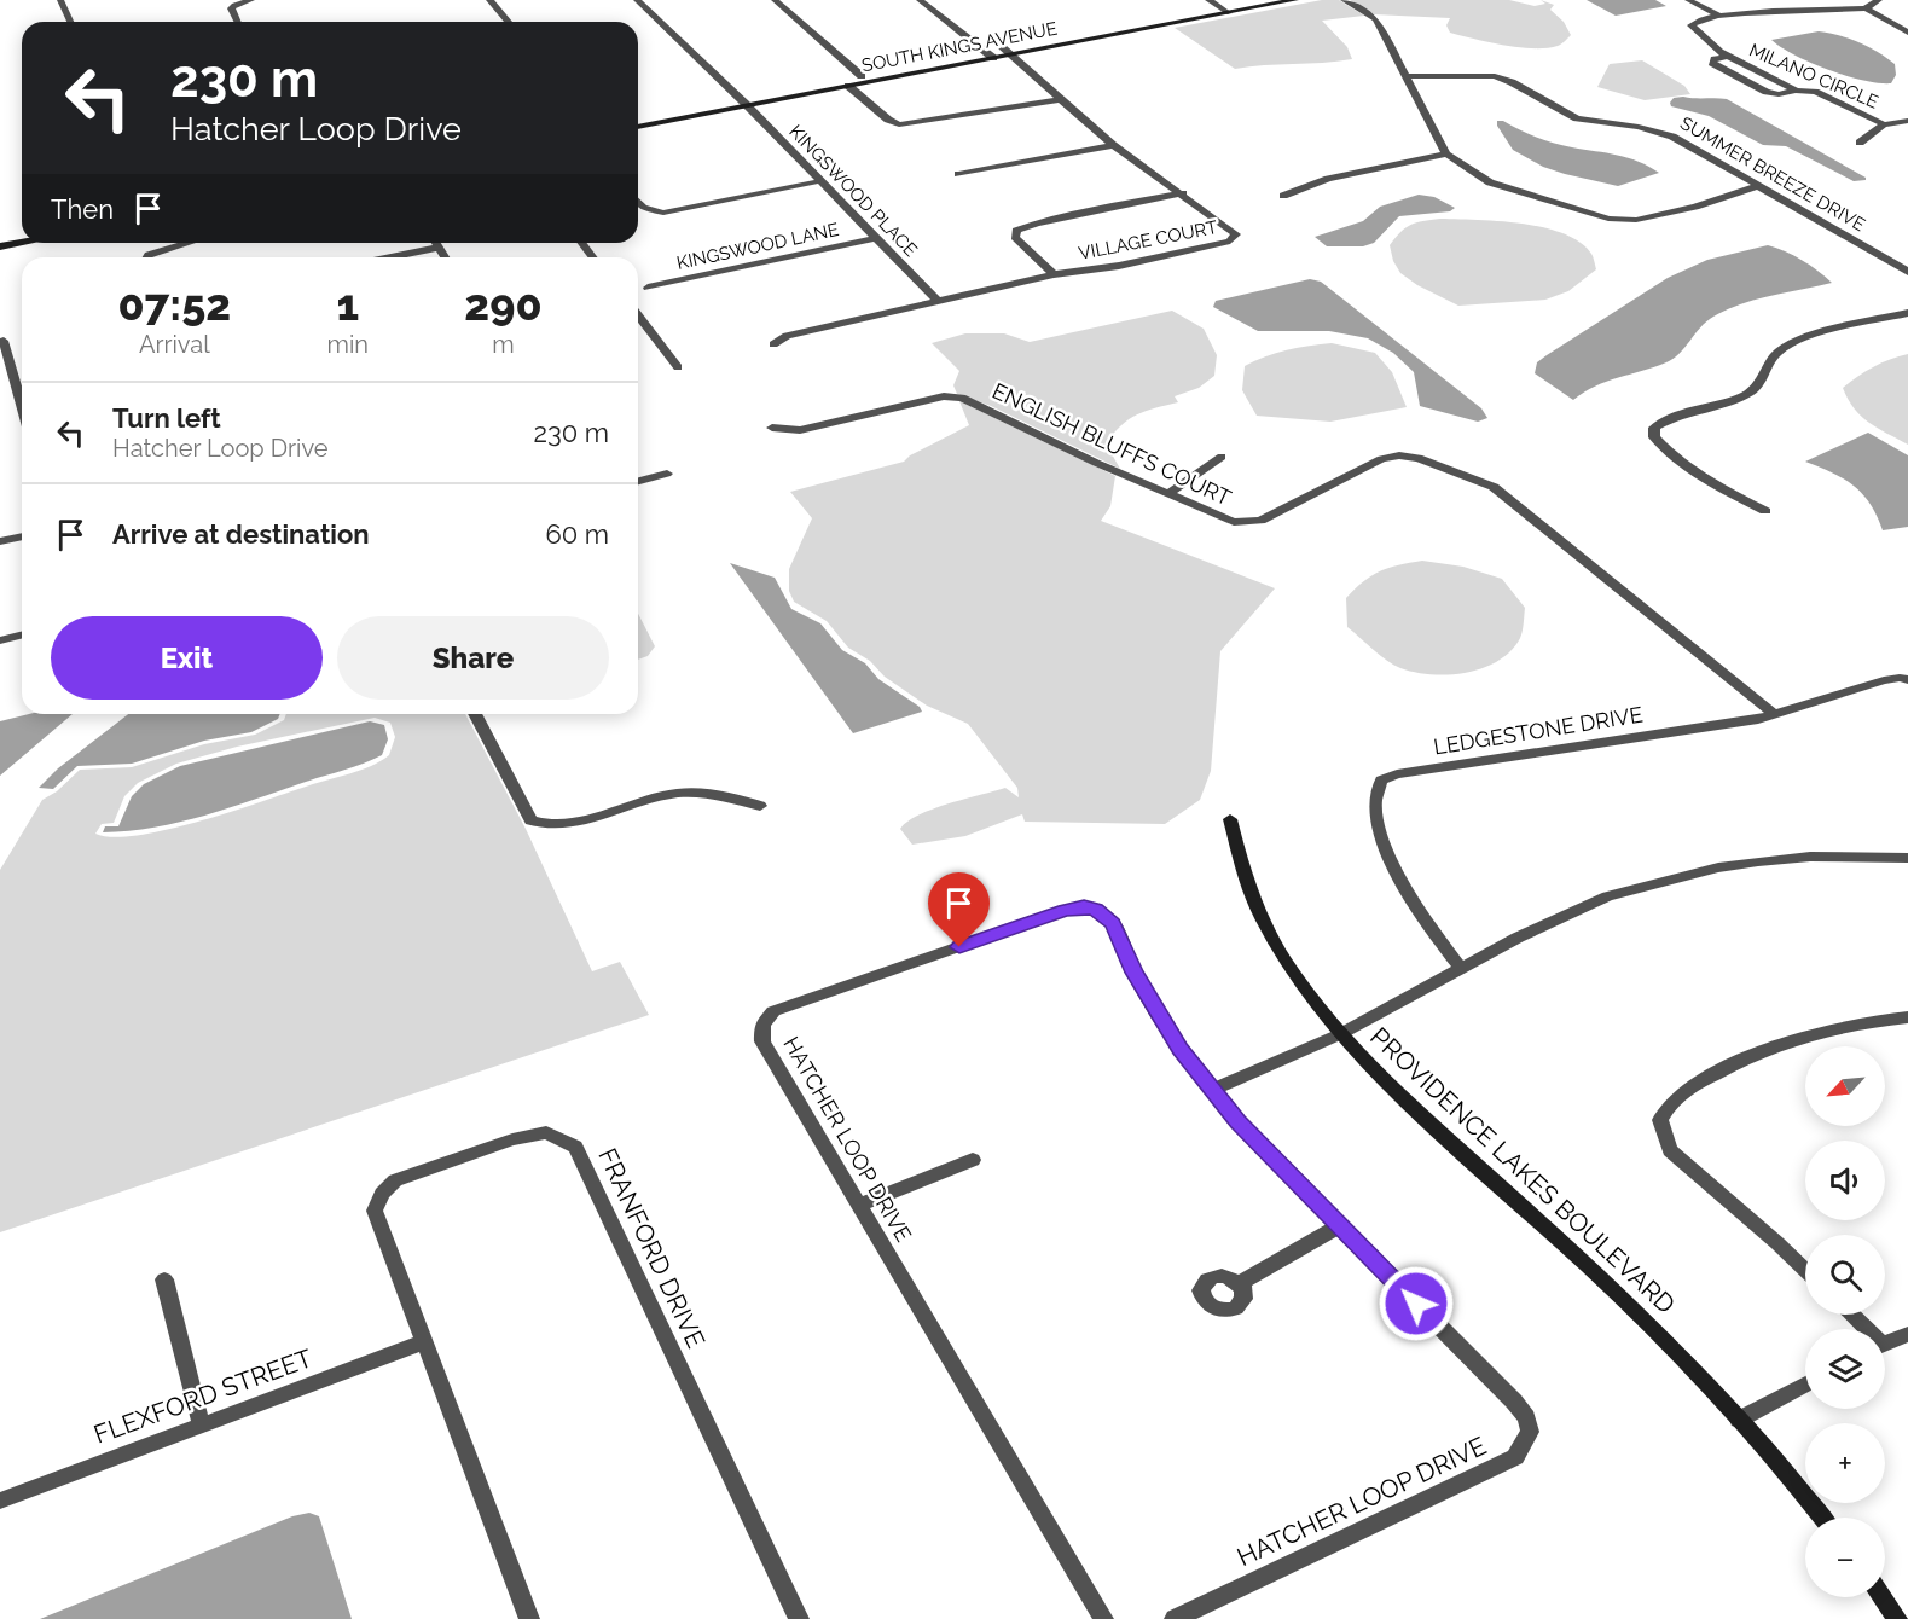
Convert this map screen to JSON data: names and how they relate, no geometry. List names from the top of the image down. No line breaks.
{"streets":{"main road":["SOUTH KINGS AVENUE","PROVIDENCE LAKES BOULEVARD"],"street":["MILANO CIRCLE","SUMMER BREEZE DRIVE","KINGSWOOD PLACE","VILLAGE COURT","KINGSWOOD LANE","ENGLISH BLUFFS COURT","LEDGESTONE DRIVE","HATCHER LOOP DRIVE","FRANFORD DRIVE","FLEXFORD STREET"]},"crossings":[["SOUTH KINGS AVENUE","KINGSWOOD PLACE"],["SOUTH KINGS AVENUE","VILLAGE COURT"],["KINGSWOOD PLACE","VILLAGE COURT"],["KINGSWOOD PLACE","KINGSWOOD LANE"],["ENGLISH BLUFFS COURT","LEDGESTONE DRIVE"],["FRANFORD DRIVE","FLEXFORD STREET"]],"north":"bottom left","page":{"turn":["230 m","Hatcher Loop Drive"],"then":"Then","eta":["07:52","Arrival","1","min","290","m"],"list":[{"name":"Turn left","note":"Hatcher Loop Drive","value":"230 m"},{"name":"Arrive at destination","value":"60 m"}],"buttons":["Exit","Share"],"map_buttons":["+","−"]}}
